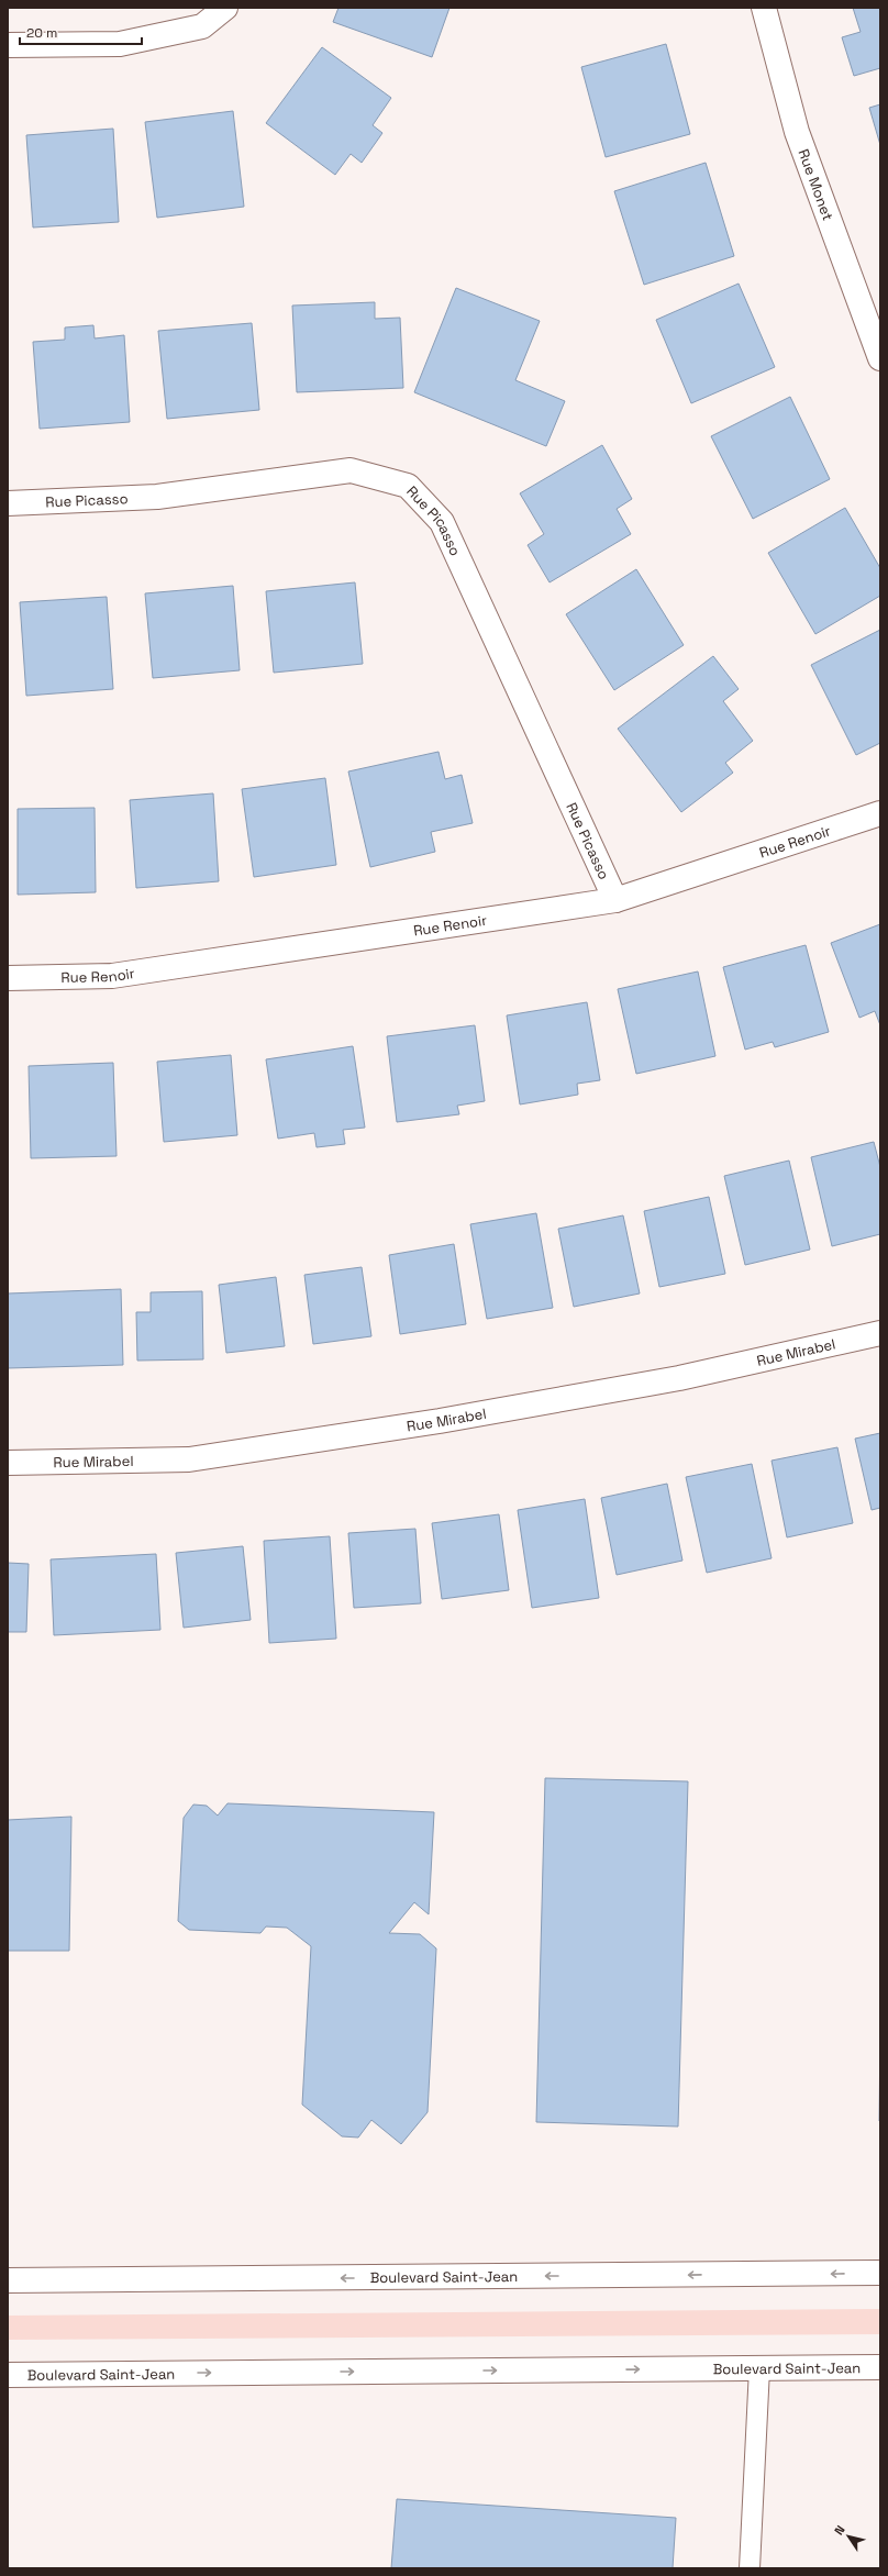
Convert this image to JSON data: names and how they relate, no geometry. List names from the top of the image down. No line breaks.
{"streets":{"street":["Rue Monet","Rue Picasso","Rue Renoir","Rue Mirabel","Boulevard Saint-Jean"]},"crossings":[["Rue Picasso","Rue Renoir"]],"scale_bar":"20 m","north":"top left"}
